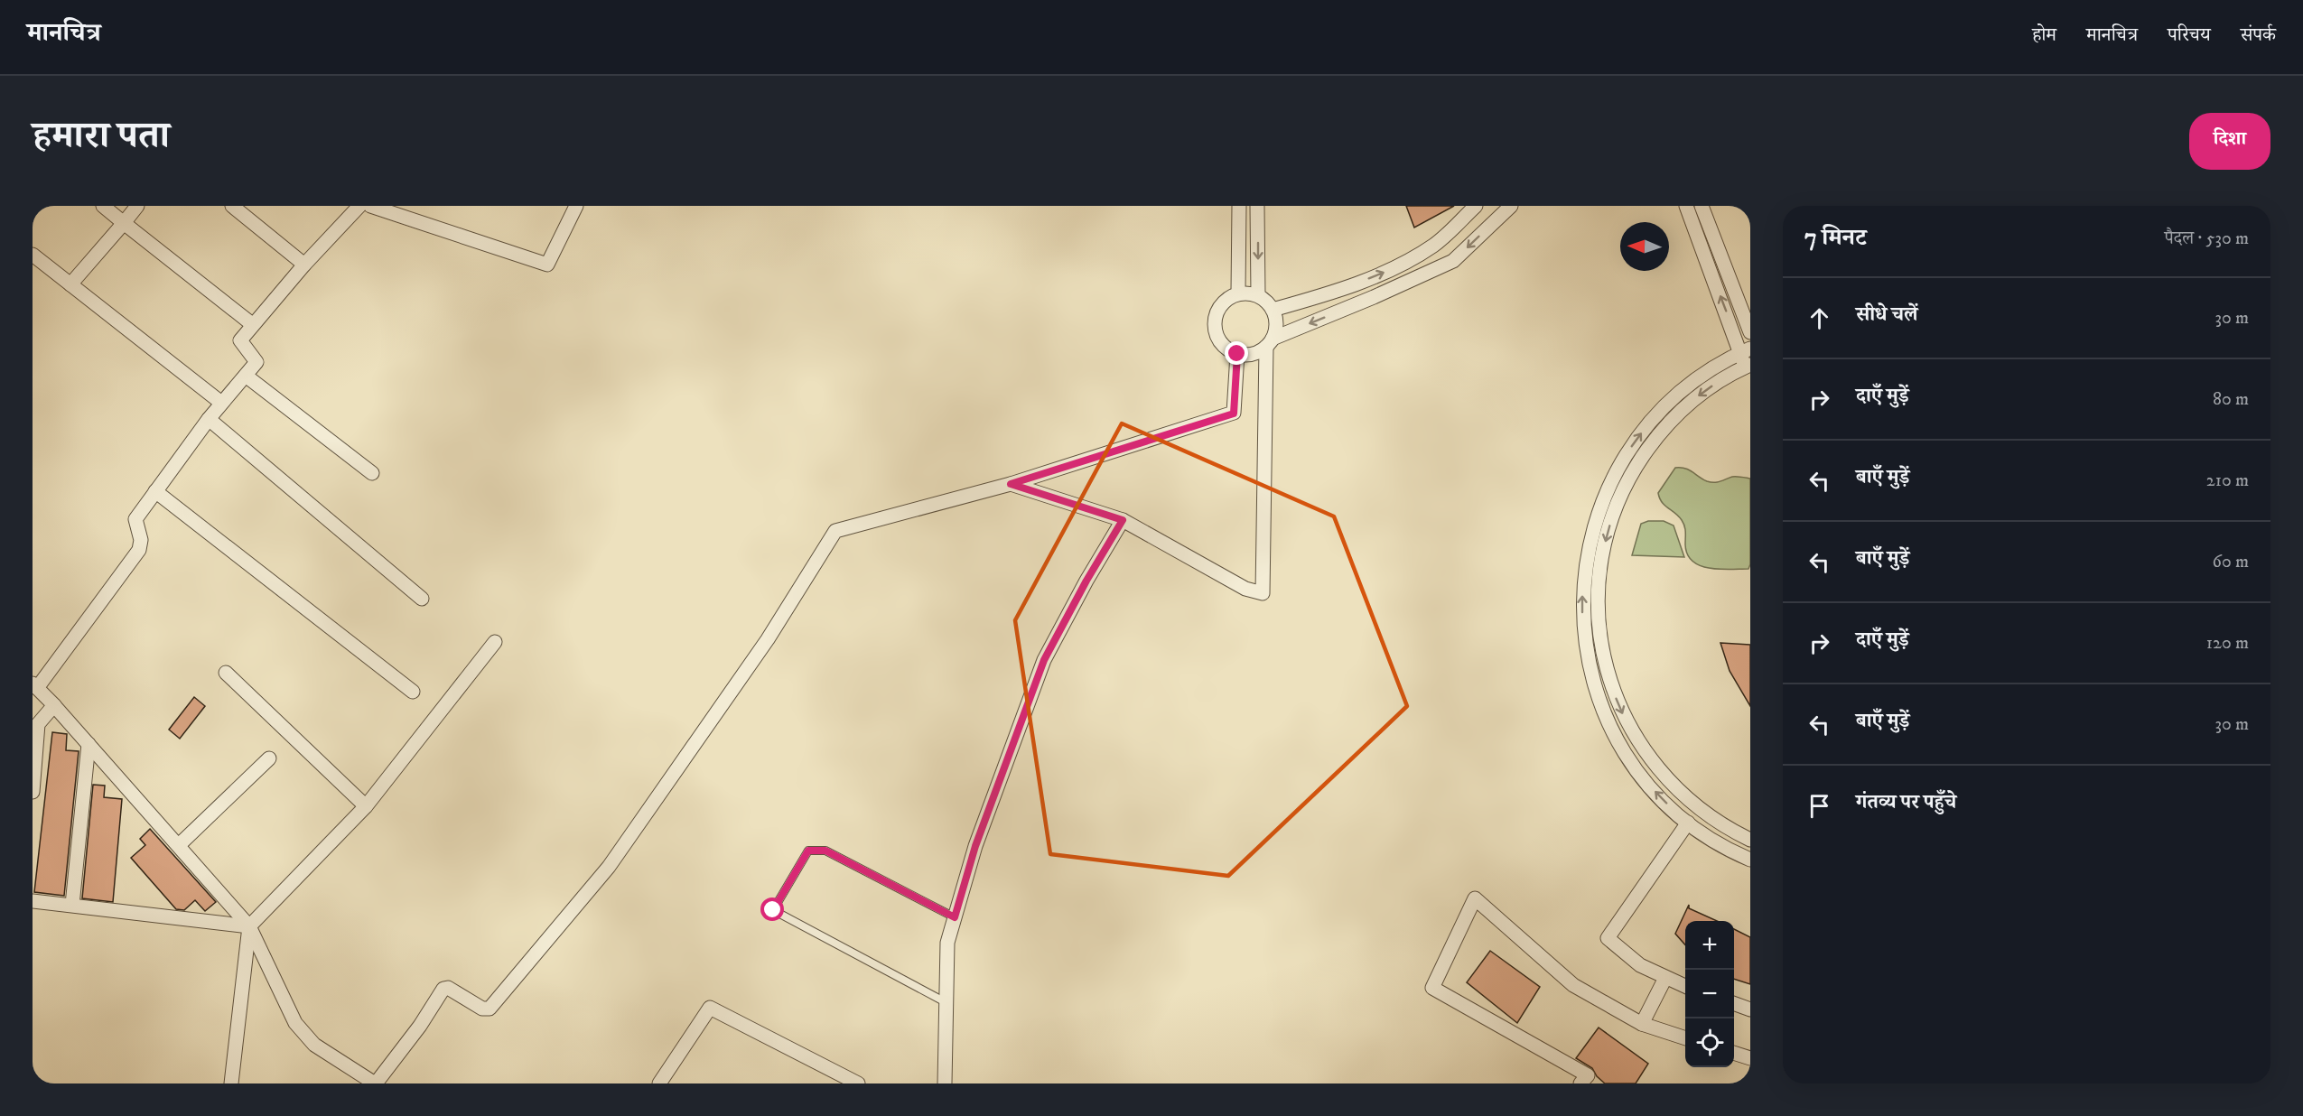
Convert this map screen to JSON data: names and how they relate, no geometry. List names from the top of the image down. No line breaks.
{"north":"left","page":{"header":"मानचित्र","nav":["होम","मानचित्र","परिचय","संपर्क"],"title":"हमारा पता","buttons":"दिशा","heading":["7 मिनट","पैदल · 530 m"],"list":[["सीधे चलें","30 m"],["दाएँ मुड़ें","80 m"],["बाएँ मुड़ें","210 m"],["बाएँ मुड़ें","60 m"],["दाएँ मुड़ें","120 m"],["बाएँ मुड़ें","30 m"],"गंतव्य पर पहुँचे"],"map_buttons":["+","−"]}}
